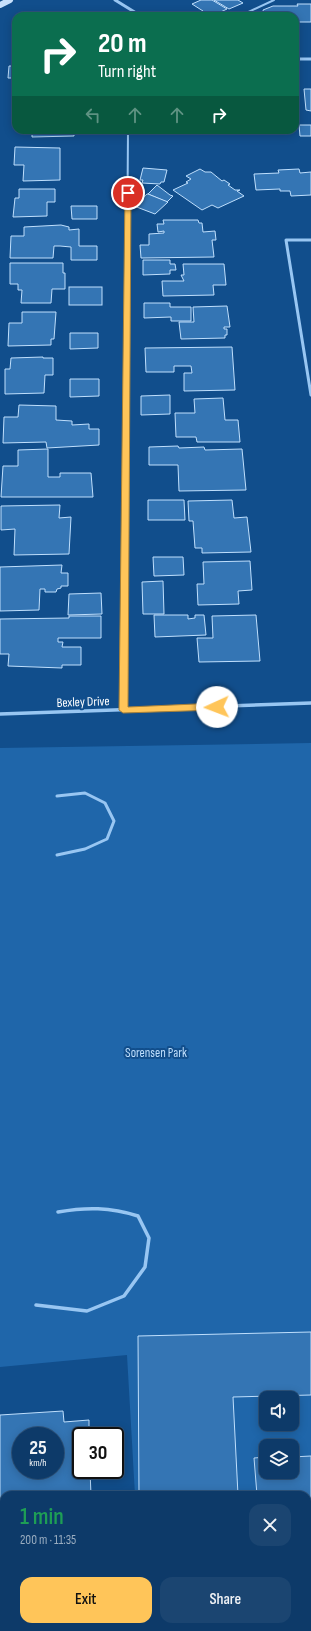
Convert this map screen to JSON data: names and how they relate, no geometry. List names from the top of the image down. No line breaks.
{"streets":{"street":["Bexley Drive"]},"parks":["Sorensen Park"],"page":{"turn":["20 m","Turn right"],"speed":"25 km/h","limit":"30","heading":["1 min","200 m · 11:35"],"buttons":["Exit","Share"]}}
